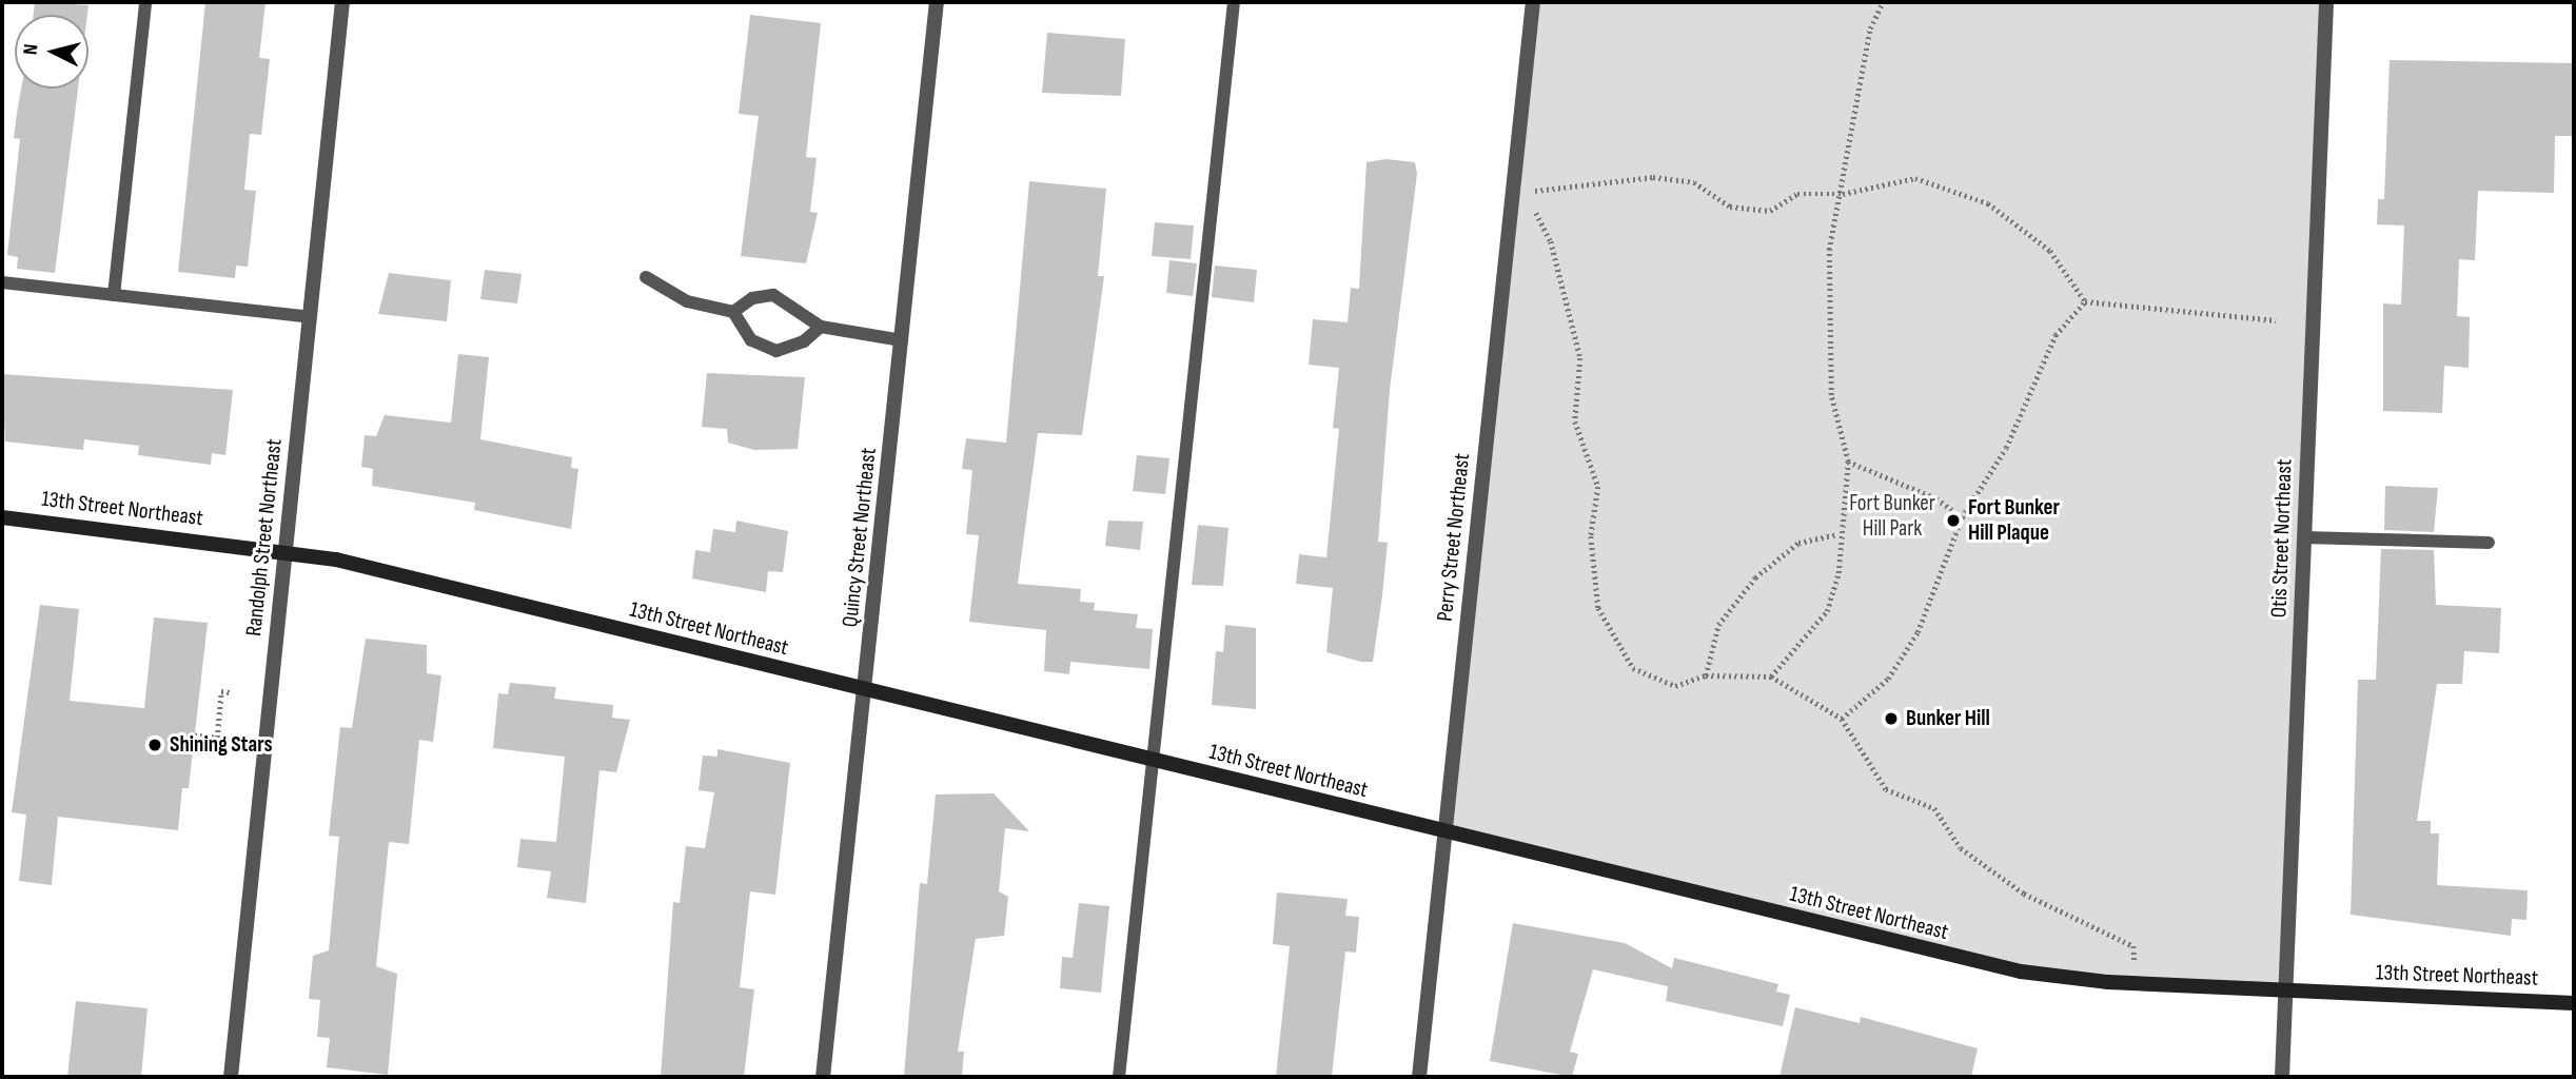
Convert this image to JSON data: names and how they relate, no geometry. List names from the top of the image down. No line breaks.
{"streets":{"street":["13th Street Northeast","Randolph Street Northeast","Quincy Street Northeast","Perry Street Northeast","Otis Street Northeast"]},"crossings":[["13th Street Northeast","Randolph Street Northeast"],["13th Street Northeast","Quincy Street Northeast"],["13th Street Northeast","Perry Street Northeast"],["13th Street Northeast","Otis Street Northeast"]],"parks":["Fort Bunker Hill Park"],"places":["Fort Bunker Hill Plaque","Bunker Hill","Shining Stars"],"north":"left"}
